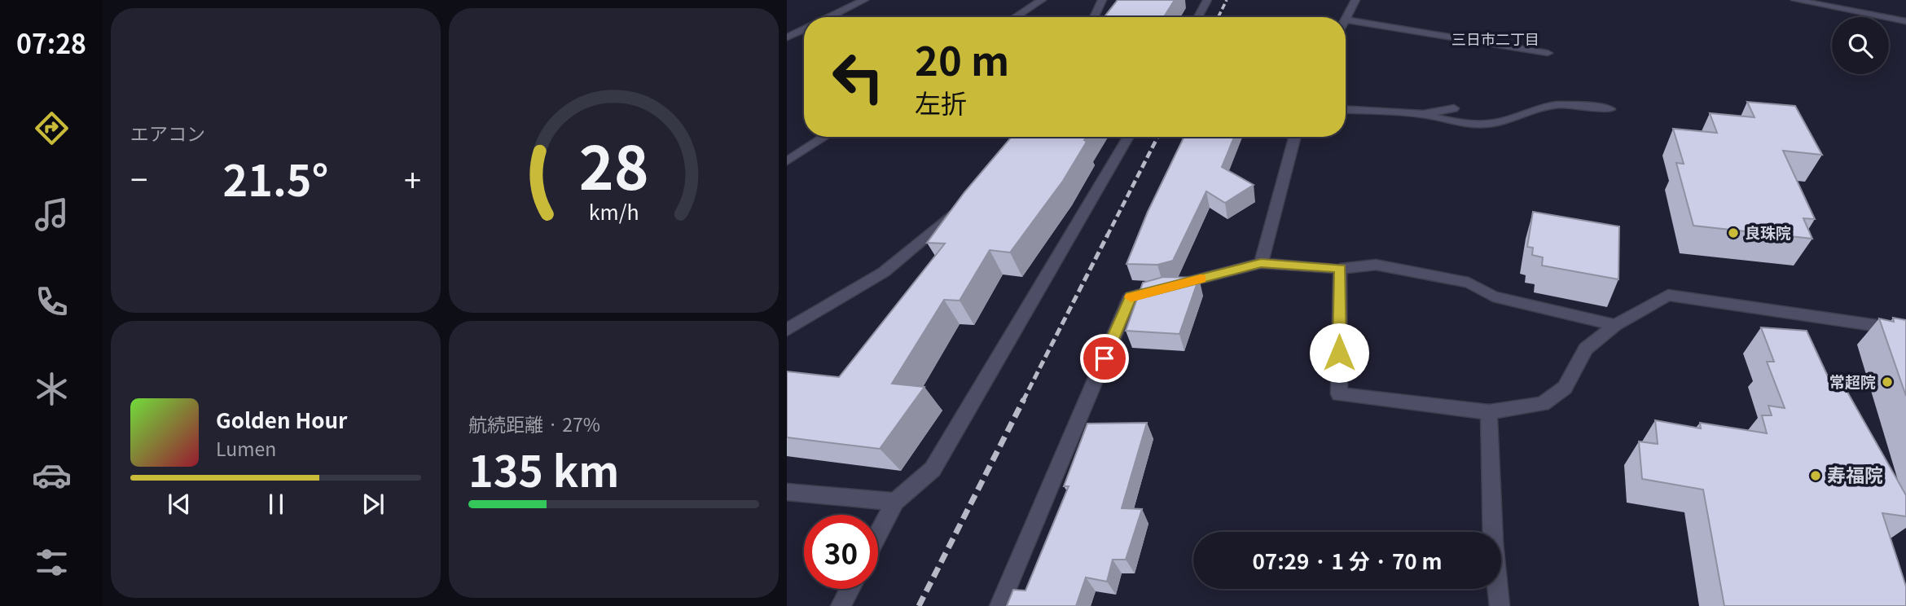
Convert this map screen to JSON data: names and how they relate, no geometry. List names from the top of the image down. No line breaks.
{"districts":["三日市二丁目"],"places":["良珠院","常超院","寿福院"],"page":{"tabs":"07:28","tile":["エアコン",["航続距離 · 27%","135 km"]],"turn":["20 m","左折"],"heat":["−","21.5°","+"],"song":["Golden Hour","Lumen"],"limit":"30","trip":"07:29 · 1 分 · 70 m","gauge":["28","km/h"]}}
